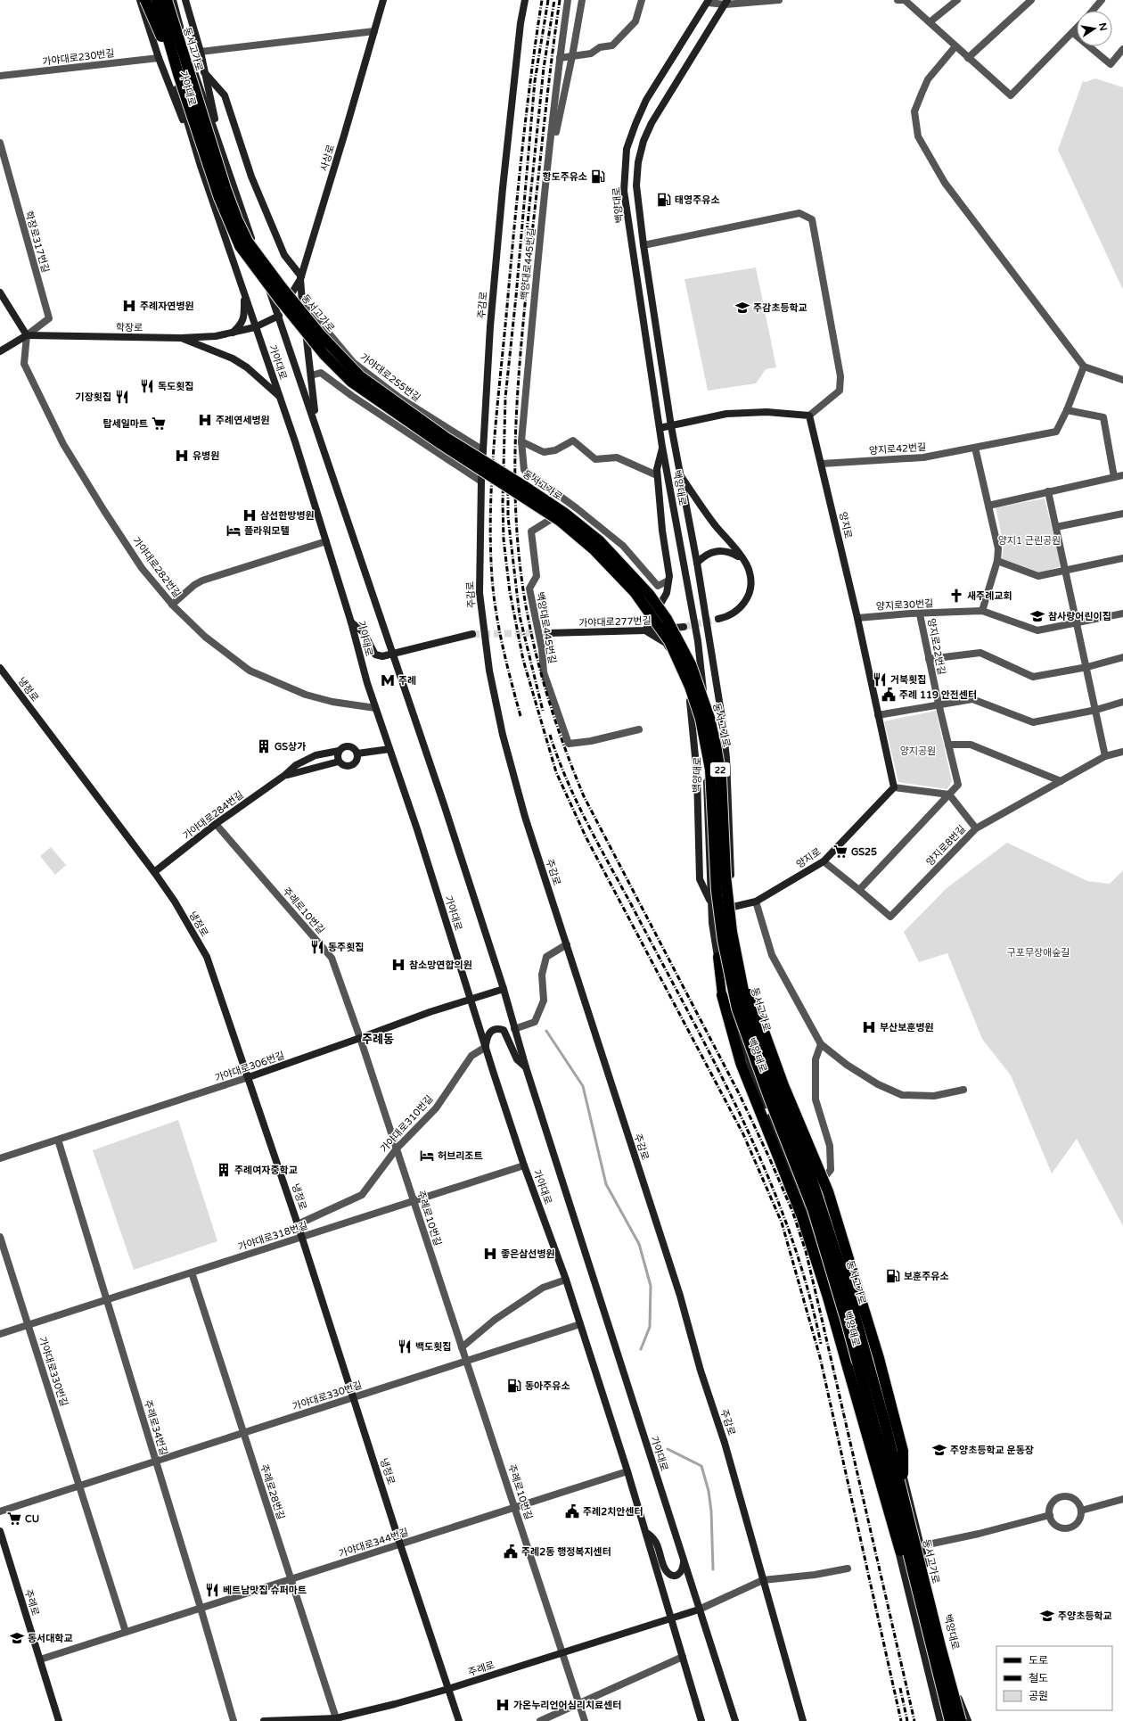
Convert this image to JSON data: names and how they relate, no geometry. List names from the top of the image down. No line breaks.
{"streets":{"highway":["동서고가로","22"],"main road":["가야대로","사상로","백양대로","주감로","학장로","양지로","가야대로277번길","냉정로","가야대로284번길","가야대로306번길","주례로"],"street":["가야대로230번길","학장로317번길","백양대로445번길","가야대로255번길","양지로42번길","가야대로282번길","양지로30번길","양지로22번길","양지로8번길","주례로10번길","가야대로310번길","가야대로318번길","가야대로330번길","주례로34번길","주례로28번길","가야대로344번길"]},"crossings":[["가야대로","사상로"],["가야대로","학장로"],["가야대로","가야대로282번길"],["가야대로","가야대로284번길"],["가야대로","가야대로306번길"],["가야대로","가야대로310번길"],["가야대로","가야대로318번길"],["가야대로","가야대로330번길"],["가야대로","가야대로344번길"],["가야대로","주례로"],["사상로","학장로"],["백양대로","양지로"],["학장로317번길","학장로"],["학장로317번길","가야대로282번길"],["주감로","가야대로255번길"],["학장로","가야대로282번길"],["양지로42번길","양지로"],["양지로","양지로30번길"],["양지로","양지로8번길"],["양지로30번길","양지로22번길"],["냉정로","가야대로284번길"],["냉정로","가야대로306번길"],["냉정로","가야대로310번길"],["냉정로","가야대로318번길"],["냉정로","가야대로330번길"],["냉정로","가야대로344번길"],["냉정로","주례로"],["가야대로284번길","주례로10번길"],["주례로10번길","가야대로306번길"],["주례로10번길","가야대로310번길"],["주례로10번길","가야대로318번길"],["주례로10번길","가야대로330번길"],["주례로10번길","가야대로344번길"],["주례로10번길","주례로"],["가야대로306번길","주례로34번길"],["가야대로318번길","가야대로330번길"],["가야대로318번길","주례로34번길"],["가야대로318번길","주례로28번길"],["가야대로330번길","주례로34번길"],["가야대로330번길","주례로28번길"],["주례로34번길","가야대로344번길"],["주례로28번길","가야대로344번길"],["주례로28번길","주례로"],["가야대로344번길","주례로"]],"districts":["주례동"],"parks":["양지1 근린공원","양지공원","구포무장애숲길"],"places":{"fuel station":["항도주유소","태영주유소","보훈주유소","동아주유소"],"hospital":["주례자연병원","주례연세병원","유병원","삼선한방병원","참소망연합의원","부산보훈병원","좋은삼선병원","가온누리언어심리치료센터"],"school or university":["주감초등학교","참사랑어린이집","주양초등학교 운동장","주양초등학교","동서대학교"],"restaurant":["독도횟집","기장횟집","거북횟집","동주횟집","백도횟집","베트남맛집 슈퍼마트"],"supermarket":["탑세일마트","GS25","CU"],"hotel":["플라워모텔","허브리조트"],"church":["새주례교회"],"metro station":["주례"],"public building":["주례 119 안전센터","주례2치안센터","주례2동 행정복지센터"],"building":["GS상가","주례여자중학교"]},"legend":["도로","철도","공원"],"north":"right"}
